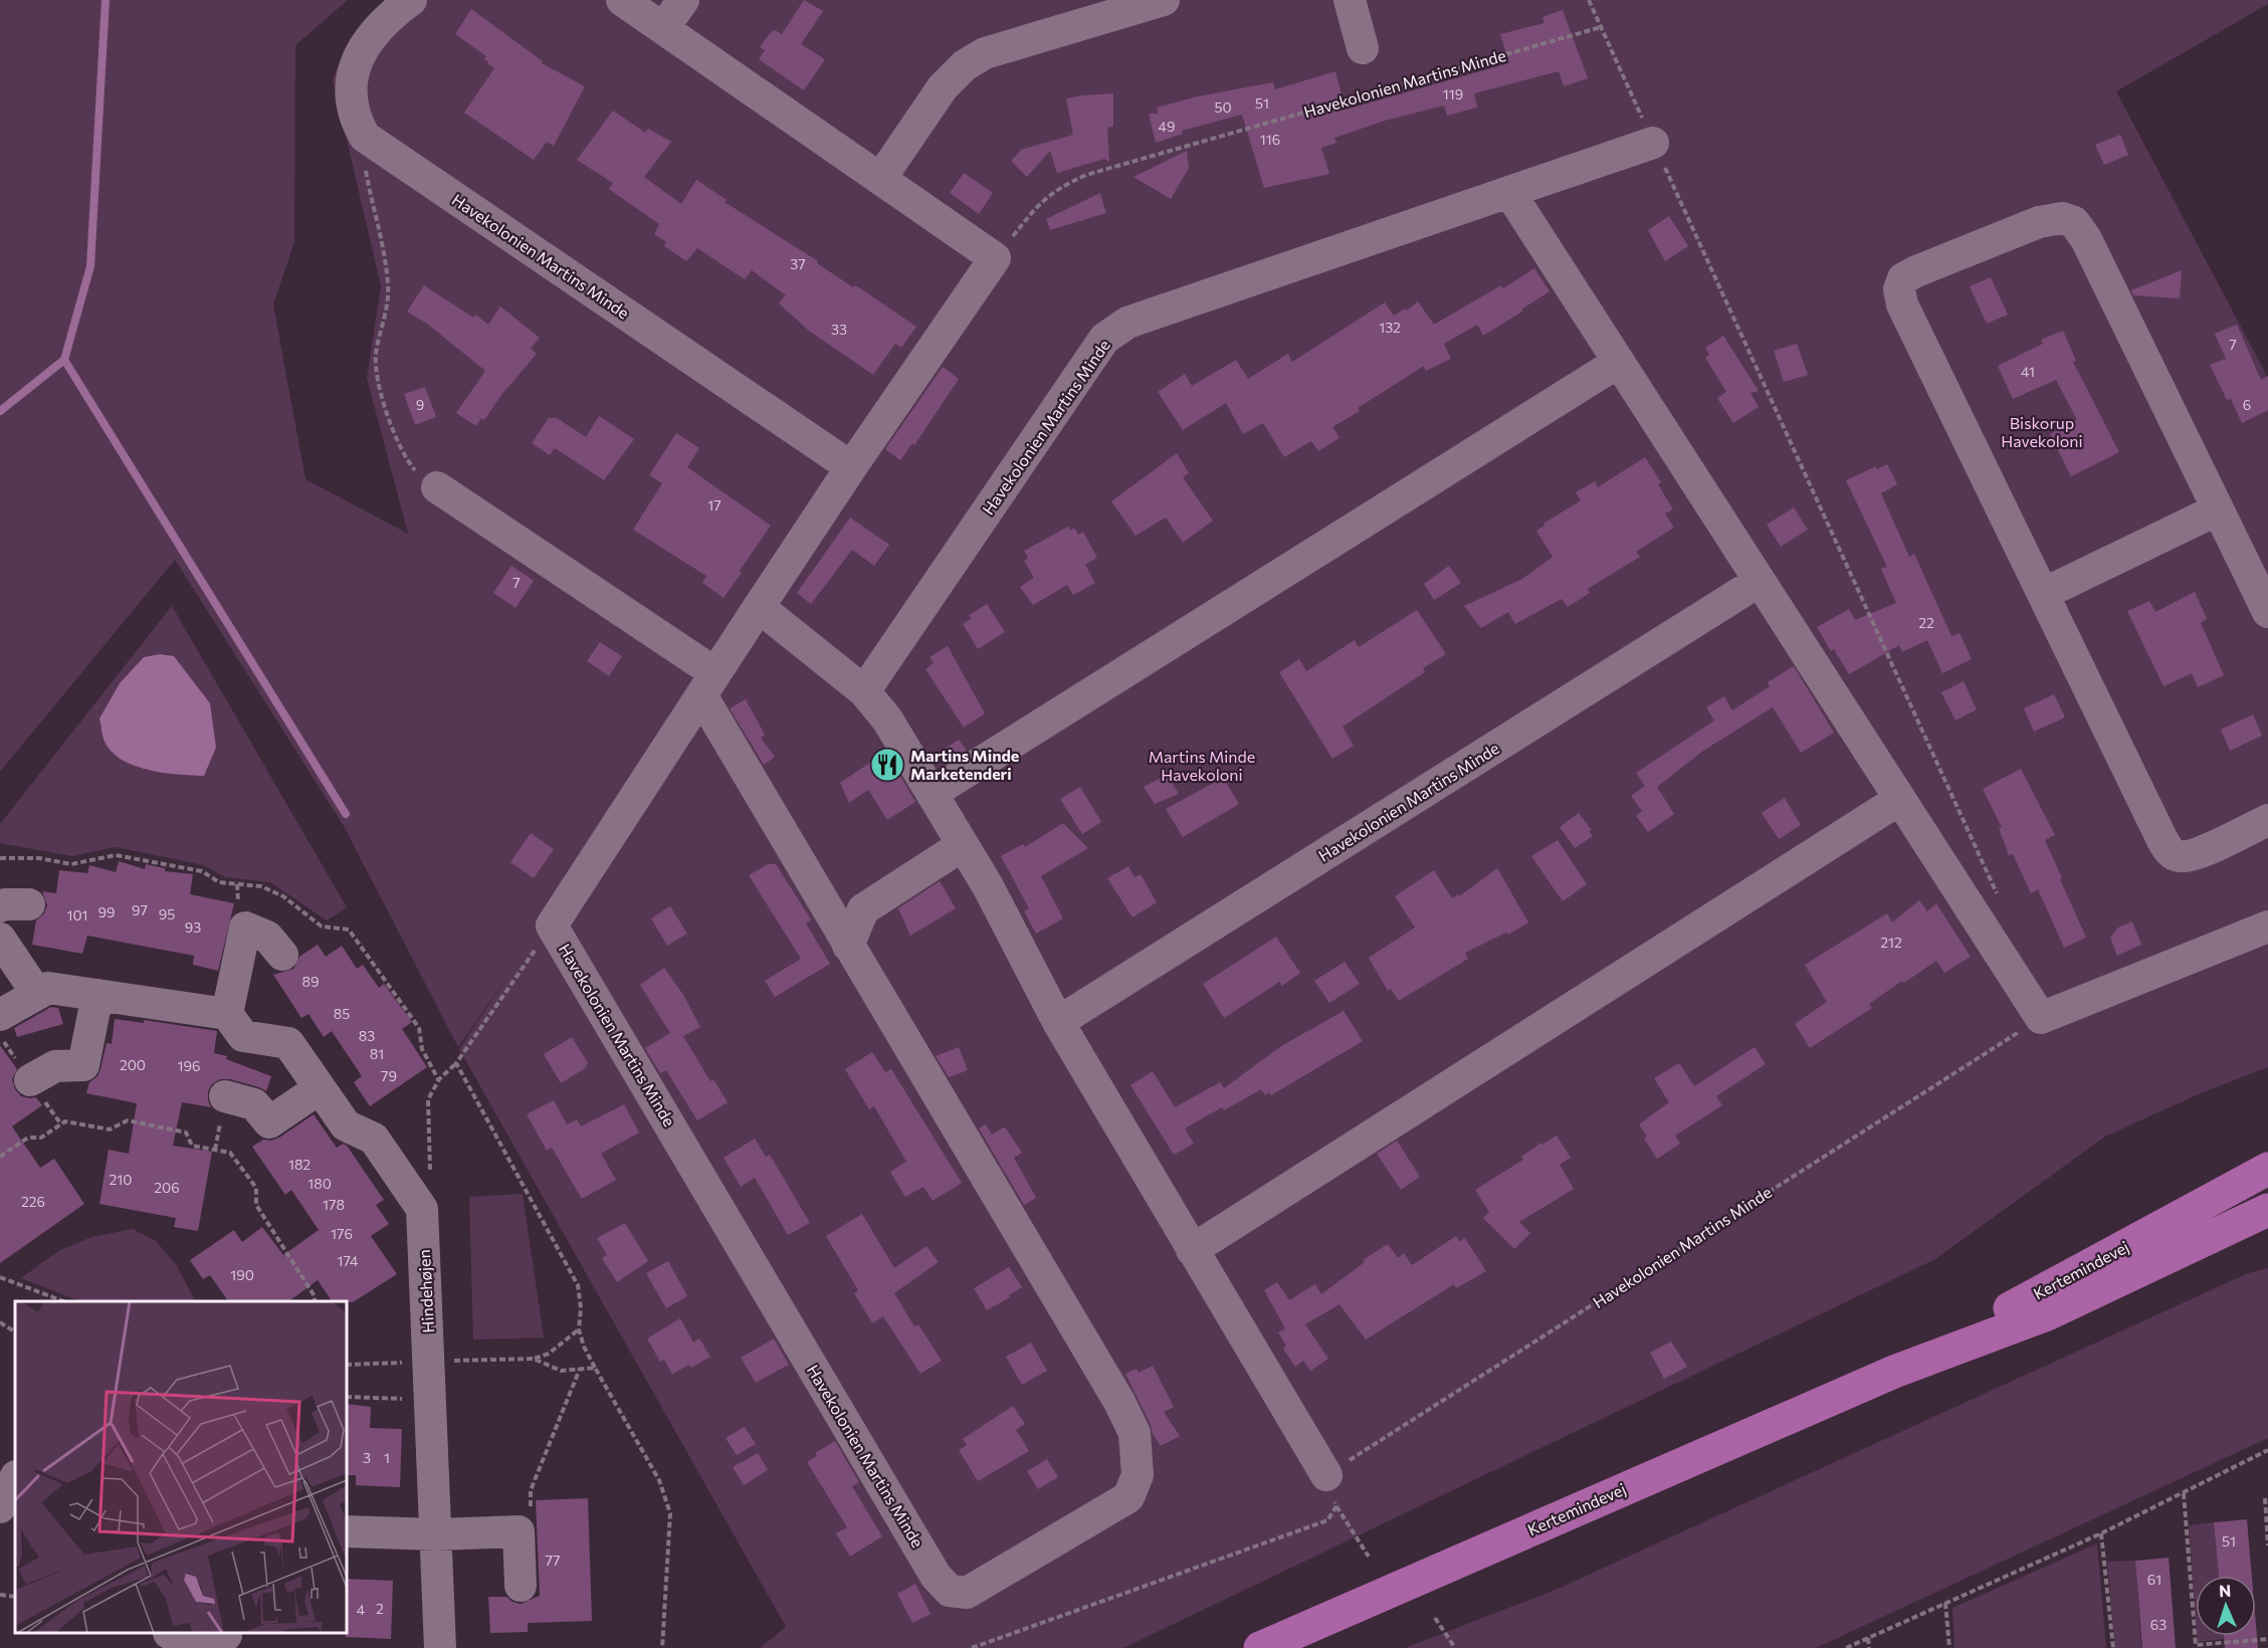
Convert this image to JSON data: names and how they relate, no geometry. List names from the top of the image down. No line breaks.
{"streets":{"main road":["Kertemindevej"],"street":["Havekolonien Martins Minde","Hindehøjen"]},"parks":["Biskorup Havekoloni","Martins Minde Havekoloni"],"places":{"restaurant":["Martins Minde Marketenderi"]},"house_numbers":["119","51","50","49","116","37","132","33","7","41","9","6","17","7","22","97","99","95","101","93","212","89","85","83","81","200","196","79","182","210","180","206","226","178","176","174","190","3","1","51","77","61","2","4","63"],"north":"top"}
